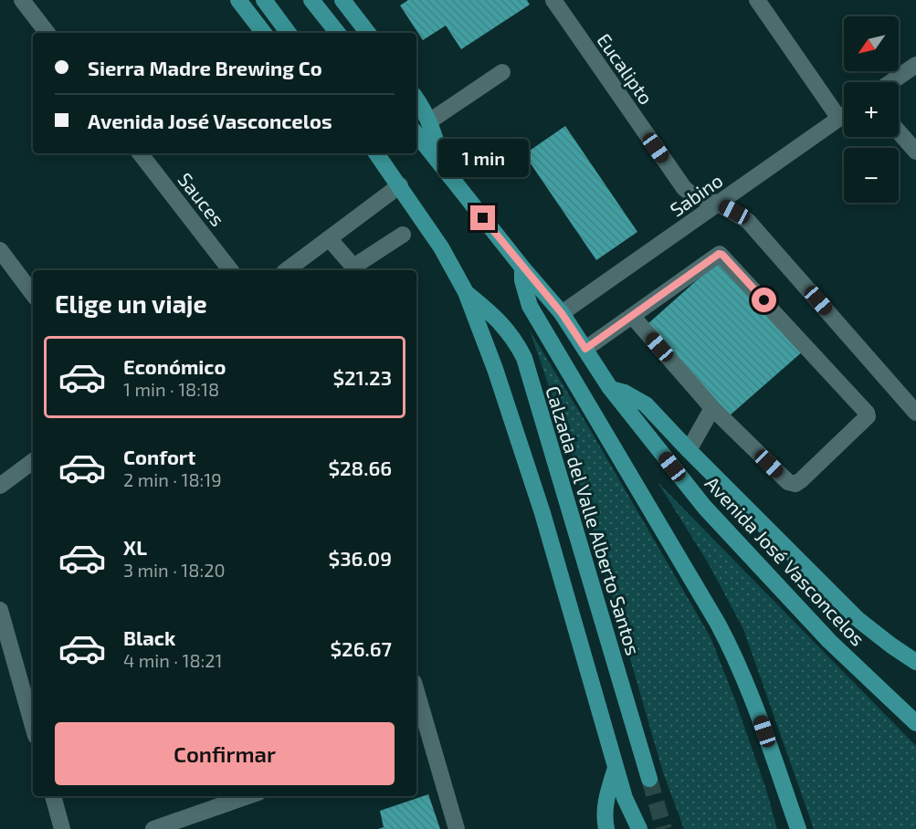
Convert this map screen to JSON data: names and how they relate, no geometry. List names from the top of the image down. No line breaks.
{"streets":{"main road":["Calzada del Valle Alberto Santos","Avenida José Vasconcelos"],"street":["Eucalipto","Sabino","Sauces"]},"crossings":[["Eucalipto","Sabino"],["Sabino","Avenida José Vasconcelos"],["Calzada del Valle Alberto Santos","Avenida José Vasconcelos"]],"north":"bottom left","page":{"map_buttons":["+","−"],"banner":["Sierra Madre Brewing Co","Avenida José Vasconcelos"],"bubble":"1 min","heading":"Elige un viaje","list":[{"name":"Económico","note":"1 min · 18:18","value":"$21.23"},{"name":"Confort","note":"2 min · 18:19","value":"$28.66"},{"name":"XL","note":"3 min · 18:20","value":"$36.09"},{"name":"Black","note":"4 min · 18:21","value":"$26.67"}],"buttons":"Confirmar"}}
